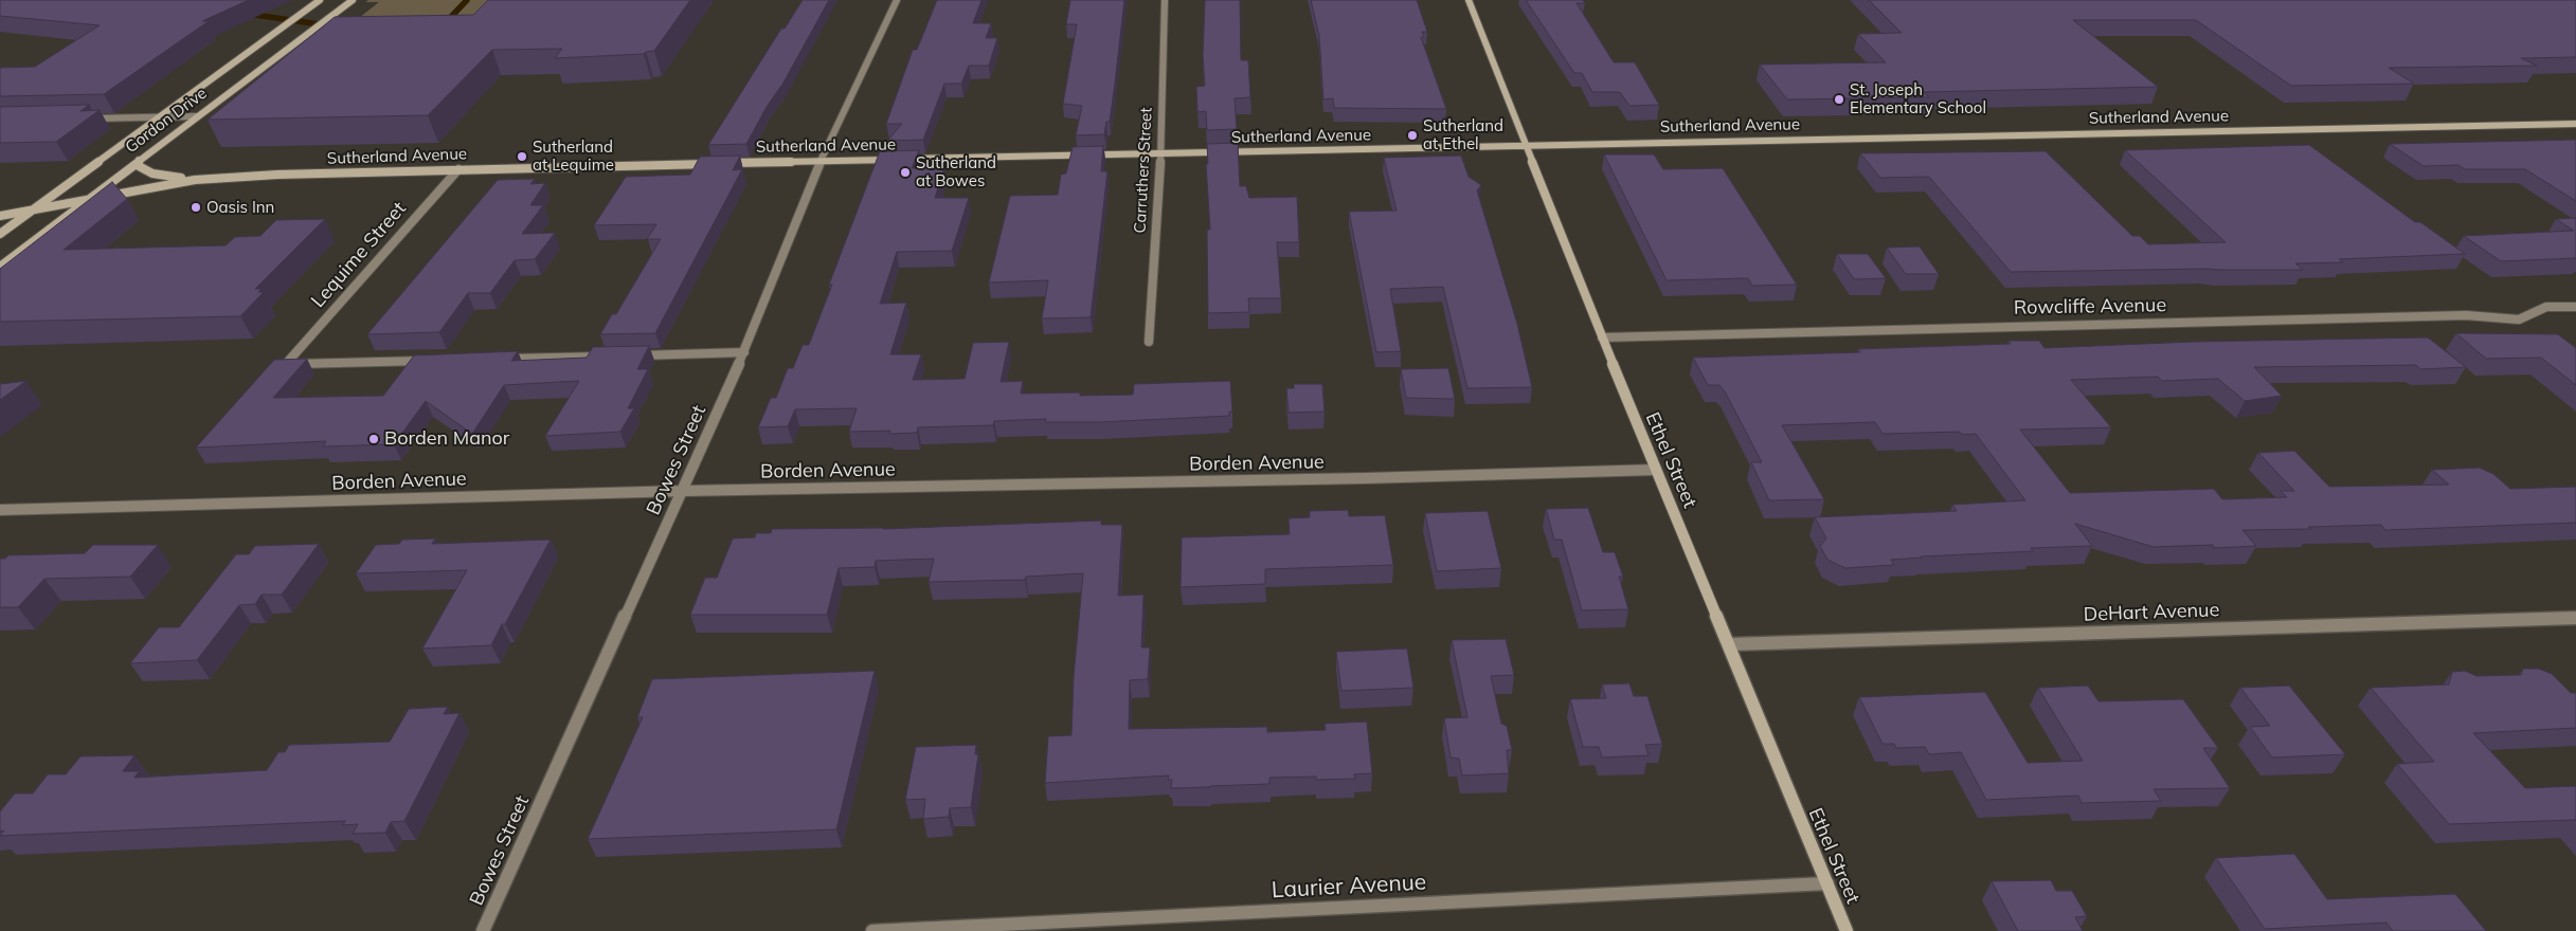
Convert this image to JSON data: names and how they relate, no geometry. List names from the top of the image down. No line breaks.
{"streets":{"street":["Sutherland Avenue","Gordon Drive","Carruthers Street","Lequime Street","Rowcliffe Avenue","Bowes Street","Ethel Street","Borden Avenue","DeHart Avenue","Laurier Avenue"]},"crossings":[["Sutherland Avenue","Gordon Drive"],["Sutherland Avenue","Carruthers Street"],["Sutherland Avenue","Lequime Street"],["Sutherland Avenue","Bowes Street"],["Sutherland Avenue","Ethel Street"],["Rowcliffe Avenue","Ethel Street"],["Bowes Street","Borden Avenue"],["Ethel Street","Borden Avenue"],["Ethel Street","DeHart Avenue"],["Ethel Street","Laurier Avenue"]],"places":["St. Joseph Elementary School","Sutherland at Ethel","Sutherland at Lequime","Sutherland at Bowes","Oasis Inn","Borden Manor"]}
